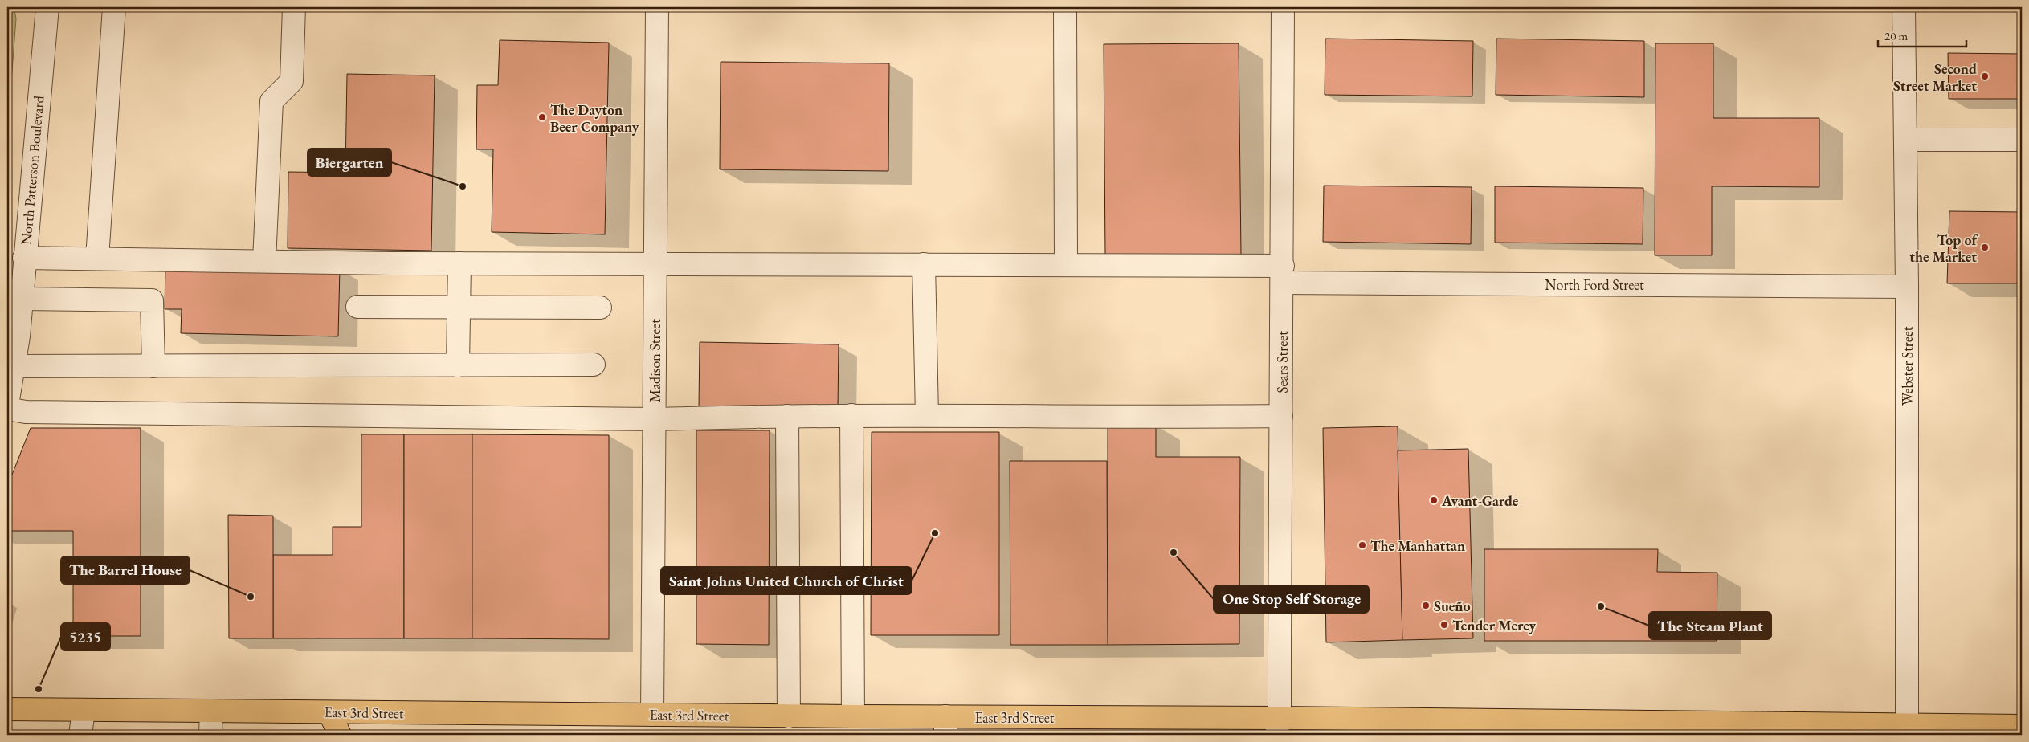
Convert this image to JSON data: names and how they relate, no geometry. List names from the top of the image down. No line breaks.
{"streets":{"main road":["East 3rd Street"],"street":["North Patterson Boulevard","North Ford Street","Madison Street","Sears Street","Webster Street"]},"crossings":[["North Patterson Boulevard","North Ford Street"],["North Ford Street","Madison Street"],["North Ford Street","Sears Street"],["North Ford Street","Webster Street"],["Madison Street","East 3rd Street"],["Sears Street","East 3rd Street"],["Webster Street","East 3rd Street"]],"places":["Second Street Market","The Dayton Beer Company","Biergarten","Top of the Market","Avant-Garde","Saint Johns United Church of Christ","The Manhattan","One Stop Self Storage","The Barrel House","Sueño","The Steam Plant","Tender Mercy","5235"],"scale_bar":"20 m"}
